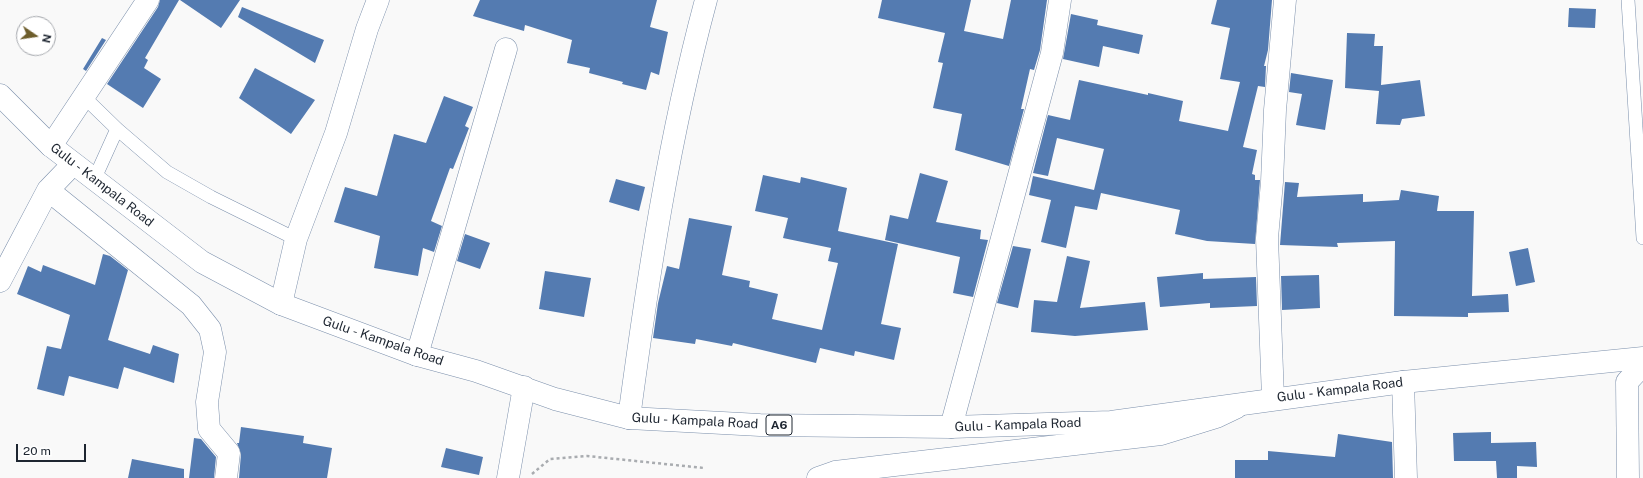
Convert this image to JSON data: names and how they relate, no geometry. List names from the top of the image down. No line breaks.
{"streets":{"street":["Gulu - Kampala Road","A6"]},"scale_bar":"20 m","north":"right"}
